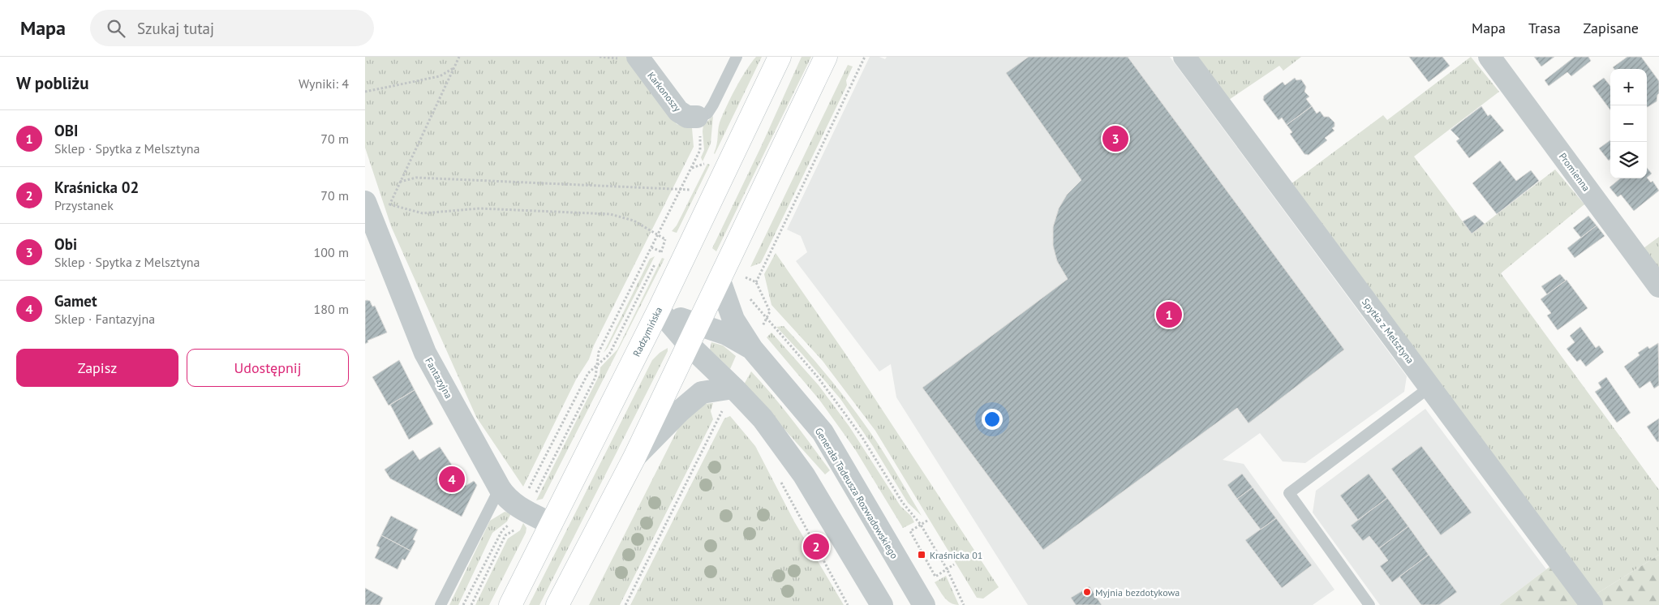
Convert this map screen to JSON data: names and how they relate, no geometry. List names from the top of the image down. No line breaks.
{"streets":{"main road":["Radzymińska"],"street":["Karkonoszy","Promienna","Spytka z Melsztyna","Fantazyjna","Generała Tadeusza Rozwadowskiego"]},"crossings":[["Radzymińska","Fantazyjna"]],"places":{"transit":["Kraśnicka 01"],"other":["Myjnia bezdotykowa"]},"page":{"header":"Mapa","search":"Szukaj tutaj","nav":["Mapa","Trasa","Zapisane"],"heading":["W pobliżu","Wyniki: 4"],"map_buttons":["+","−"],"list":[{"mark":"1","name":"OBI","note":"Sklep · Spytka z Melsztyna","value":"70 m"},{"mark":"2","name":"Kraśnicka 02","note":"Przystanek","value":"70 m"},{"mark":"3","name":"Obi","note":"Sklep · Spytka z Melsztyna","value":"100 m"},{"mark":"4","name":"Gamet","note":"Sklep · Fantazyjna","value":"180 m"}],"pins":["3","1","4","2"],"buttons":["Zapisz","Udostępnij"]}}
